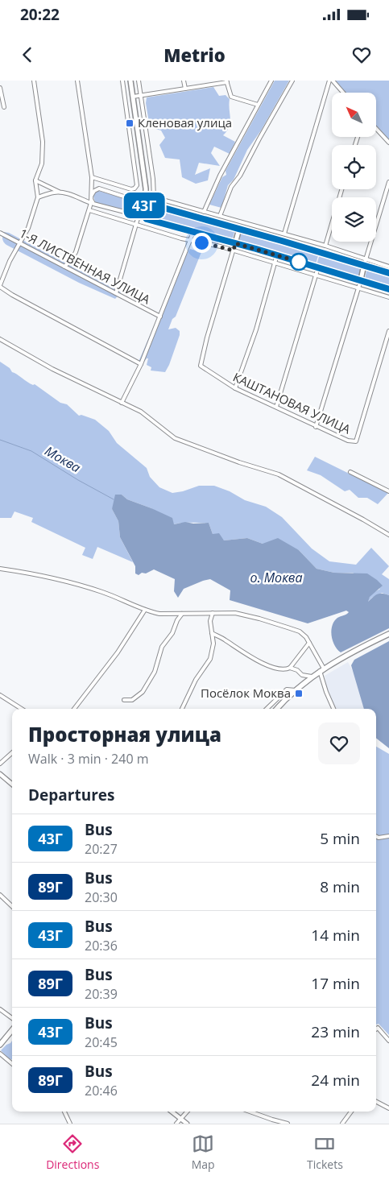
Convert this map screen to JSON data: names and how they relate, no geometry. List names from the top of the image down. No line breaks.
{"streets":{"street":["1-Я ЛИСТВЕННАЯ УЛИЦА","КАШТАНОВАЯ УЛИЦА"]},"water":["Моква","о. Моква"],"places":{"transit":["Кленовая улица","Посёлок Моква"]},"lines":["bus line 43Г"],"north":"top left","page":{"status":"20:22","header":"Metrio","on_map":"43Г","heading":[["Просторная улица","Walk · 3 min · 240 m"],"Departures"],"list":[{"mark":"43Г","name":"Bus","note":"20:27","value":"5 min"},{"mark":"89Г","name":"Bus","note":"20:30","value":"8 min"},{"mark":"43Г","name":"Bus","note":"20:36","value":"14 min"},{"mark":"89Г","name":"Bus","note":"20:39","value":"17 min"},{"mark":"43Г","name":"Bus","note":"20:45","value":"23 min"},{"mark":"89Г","name":"Bus","note":"20:46","value":"24 min"}],"tabs":["Directions","Map","Tickets"]}}
